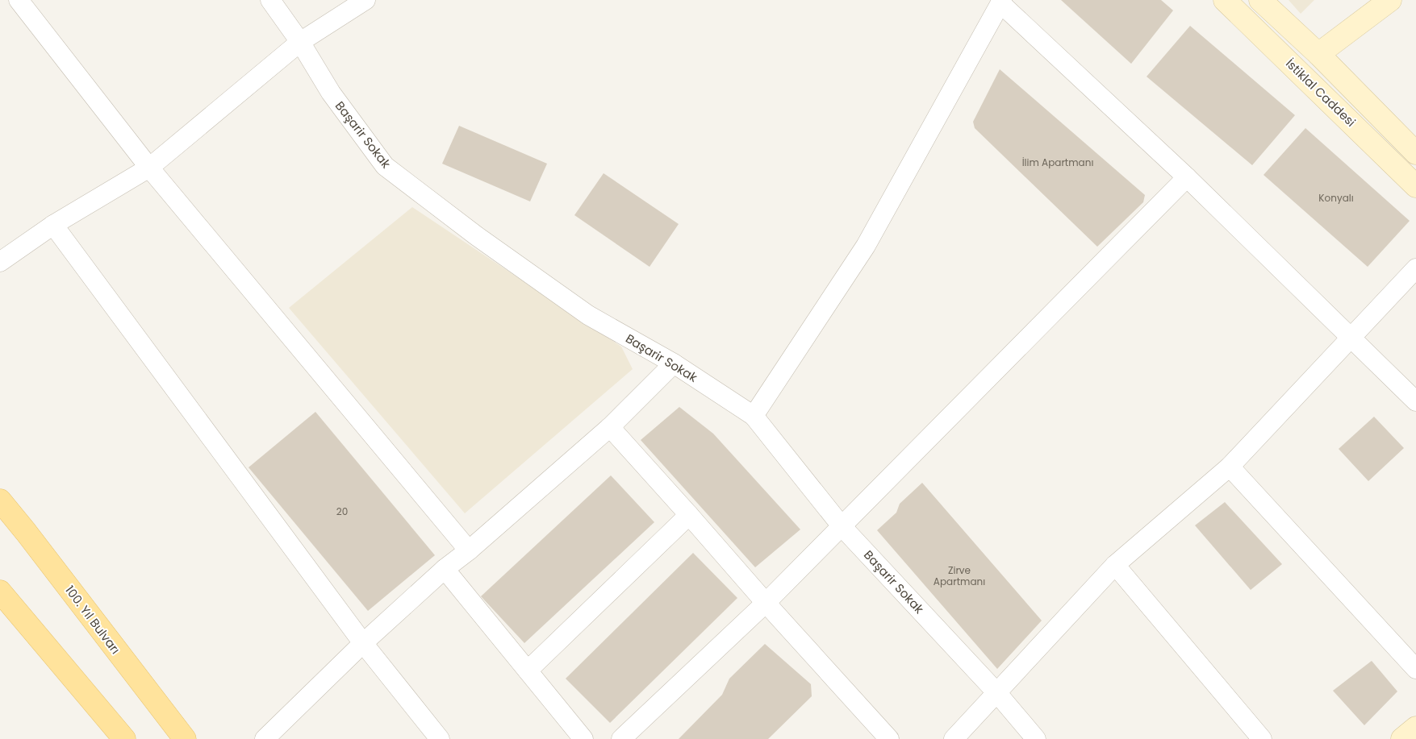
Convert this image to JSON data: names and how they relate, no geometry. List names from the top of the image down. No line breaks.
{"streets":{"main road":["İstiklal Caddesi","100. Yıl Bulvarı"],"street":["Başarir Sokak"]},"house_numbers":["İlim Apartmanı","Konyalı","20","Zirve Apartmanı"]}
